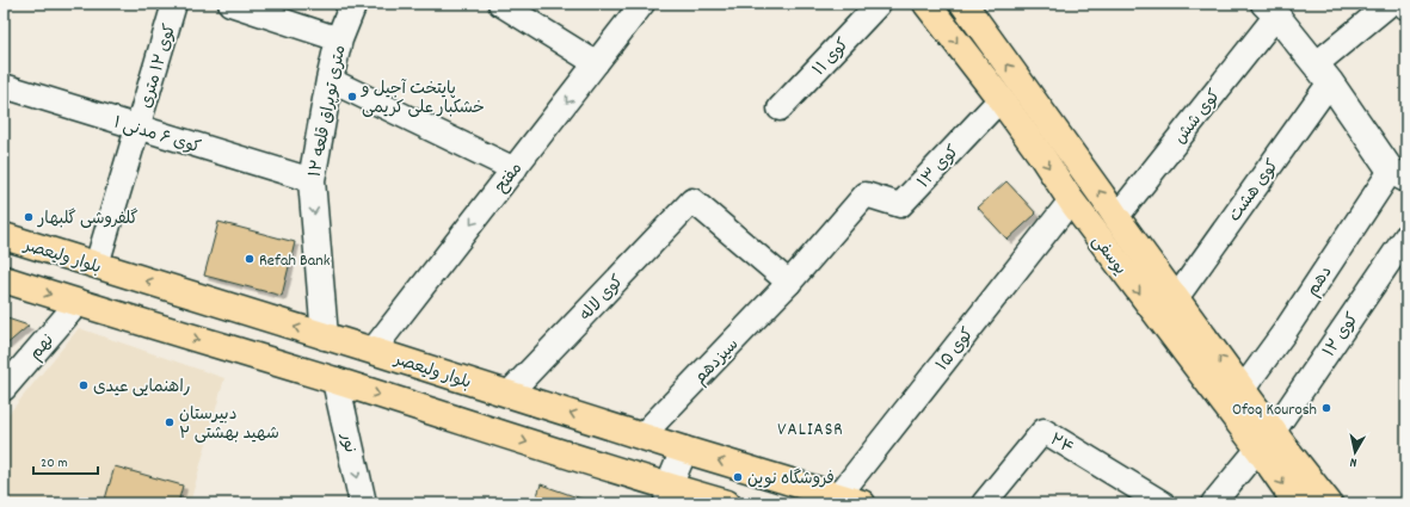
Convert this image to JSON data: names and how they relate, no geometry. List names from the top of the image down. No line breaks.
{"streets":{"main road":["یوسفی","بلوار ولیعصر"],"street":["کوی ۱۱","کوی ۱۲ متری","۱۲ متری توپراق قلعه","کوی شش","کوی ۶ مدنی ۱","کوی ۱۳","مفتح","کوی هشت","دهم","کوی لاله","کوی ۱۲","نهم","کوی ۱۵","سیزدهم","نور","۲۴"]},"crossings":[["کوی ۱۲ متری","کوی ۶ مدنی ۱"],["کوی ۱۲ متری","بلوار ولیعصر"],["۱۲ متری توپراق قلعه","کوی ۶ مدنی ۱"],["۱۲ متری توپراق قلعه","بلوار ولیعصر"],["کوی شش","یوسفی"],["کوی ۱۳","یوسفی"],["کوی ۱۳","سیزدهم"],["مفتح","بلوار ولیعصر"],["کوی هشت","یوسفی"],["یوسفی","دهم"],["یوسفی","کوی ۱۲"],["یوسفی","کوی ۱۵"],["بلوار ولیعصر","کوی لاله"],["بلوار ولیعصر","کوی ۱۵"],["بلوار ولیعصر","سیزدهم"],["کوی لاله","سیزدهم"]],"one_way":["۱۲ متری توپراق قلعه","مفتح","نور"],"districts":["VALIASR"],"places":["پایتخت آجیل و خشکبار علی کریمی","گلفروشی گلبهار","Refah Bank","راهنمایی عیدی","Ofoq Kourosh","دبیرستان شهید بهشتی ۲","فروشگاه نوین"],"scale_bar":"20 m","north":"bottom"}
